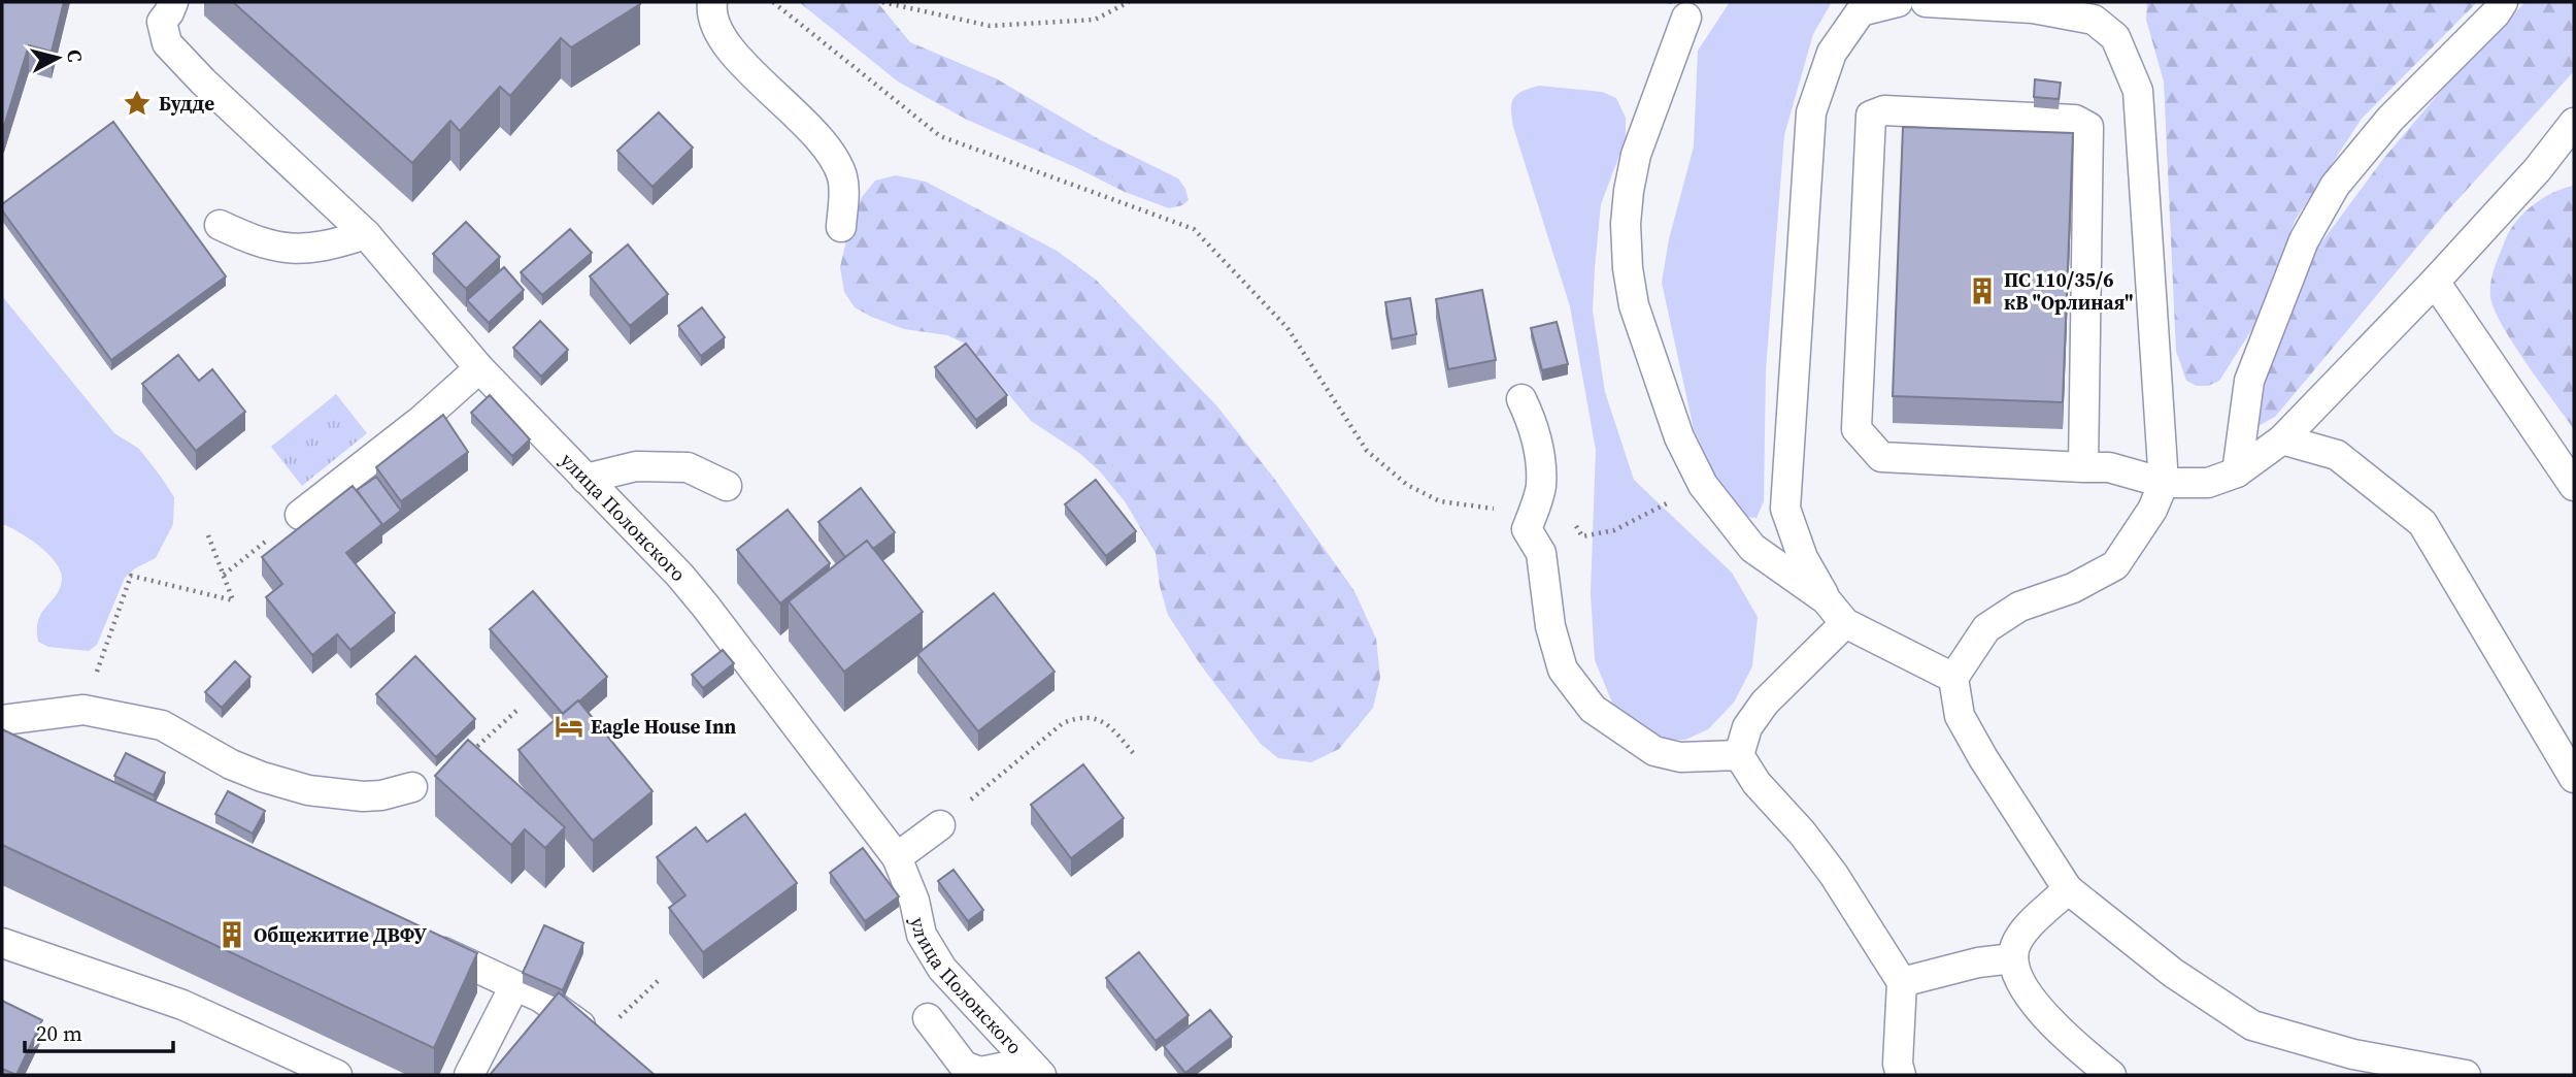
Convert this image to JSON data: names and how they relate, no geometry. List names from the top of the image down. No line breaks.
{"streets":{"lane":["улица Полонского"]},"places":{"place":["Будде"],"building":["ПС 110/35/6 кВ \"Орлиная\"","Общежитие ДВФУ"],"hotel":["Eagle House Inn"]},"scale_bar":"20 m","north":"right"}
